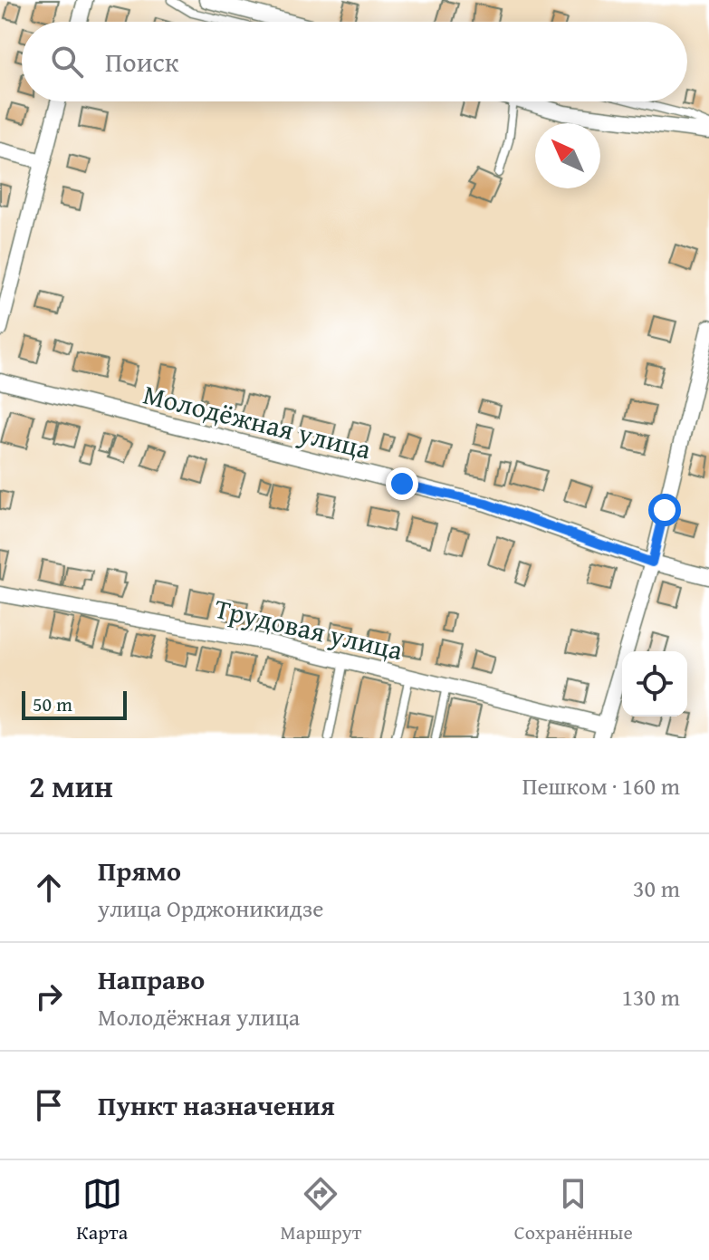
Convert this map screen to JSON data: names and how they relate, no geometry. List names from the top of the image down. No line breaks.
{"streets":{"street":["Молодёжная улица","Трудовая улица"]},"scale_bar":"50 m","north":"top left","page":{"search":"Поиск","scale":"50 m","heading":["2 мин","Пешком · 160 m"],"list":[["Прямо","улица Орджоникидзе","30 m"],["Направо","Молодёжная улица","130 m"],"Пункт назначения"],"nav":["Карта","Маршрут","Сохранённые"]}}
